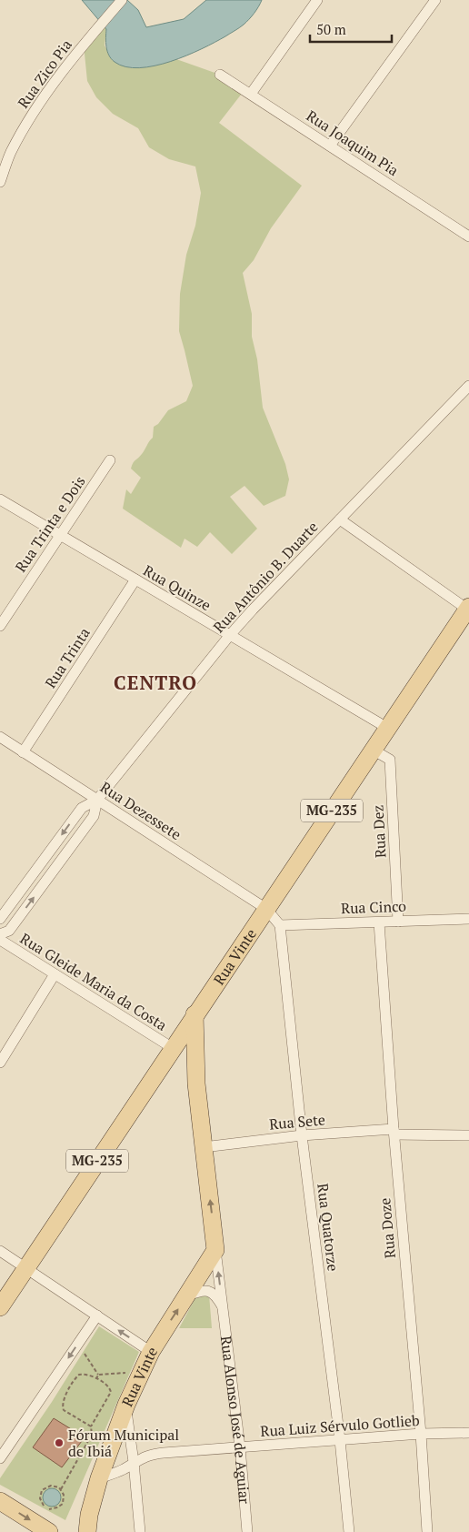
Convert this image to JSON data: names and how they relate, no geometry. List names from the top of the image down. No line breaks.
{"streets":{"main road":["MG-235","Rua Vinte","Rua Alonso José de Aguiar"],"street":["Rua Zico Pia","Rua Joaquim Pia","Rua Trinta e Dois","Rua Antônio B. Duarte","Rua Quinze","Rua Trinta","Rua Dezessete","Rua Dez","Rua Cinco","Rua Gleide Maria da Costa","Rua Sete","Rua Quatorze","Rua Doze","Rua Luiz Sérvulo Gotlieb"]},"crossings":[["Rua Trinta e Dois","Rua Quinze"],["Rua Antônio B. Duarte","Rua Quinze"],["Rua Antônio B. Duarte","Rua Dezessete"],["Rua Quinze","Rua Trinta"],["Rua Quinze","Rua Vinte"],["Rua Trinta","Rua Dezessete"],["Rua Dezessete","Rua Cinco"],["Rua Dezessete","Rua Vinte"],["Rua Dezessete","Rua Quatorze"],["Rua Dez","Rua Cinco"],["Rua Dez","Rua Vinte"],["Rua Cinco","Rua Quatorze"],["Rua Cinco","Rua Doze"],["Rua Vinte","Rua Gleide Maria da Costa"],["Rua Vinte","Rua Alonso José de Aguiar"],["Rua Vinte","Rua Luiz Sérvulo Gotlieb"],["Rua Sete","Rua Quatorze"],["Rua Sete","Rua Doze"],["Rua Sete","Rua Alonso José de Aguiar"],["Rua Quatorze","Rua Luiz Sérvulo Gotlieb"],["Rua Doze","Rua Luiz Sérvulo Gotlieb"],["Rua Alonso José de Aguiar","Rua Luiz Sérvulo Gotlieb"]],"districts":["CENTRO"],"places":["Fórum Municipal de Ibiá"],"scale_bar":"50 m"}
